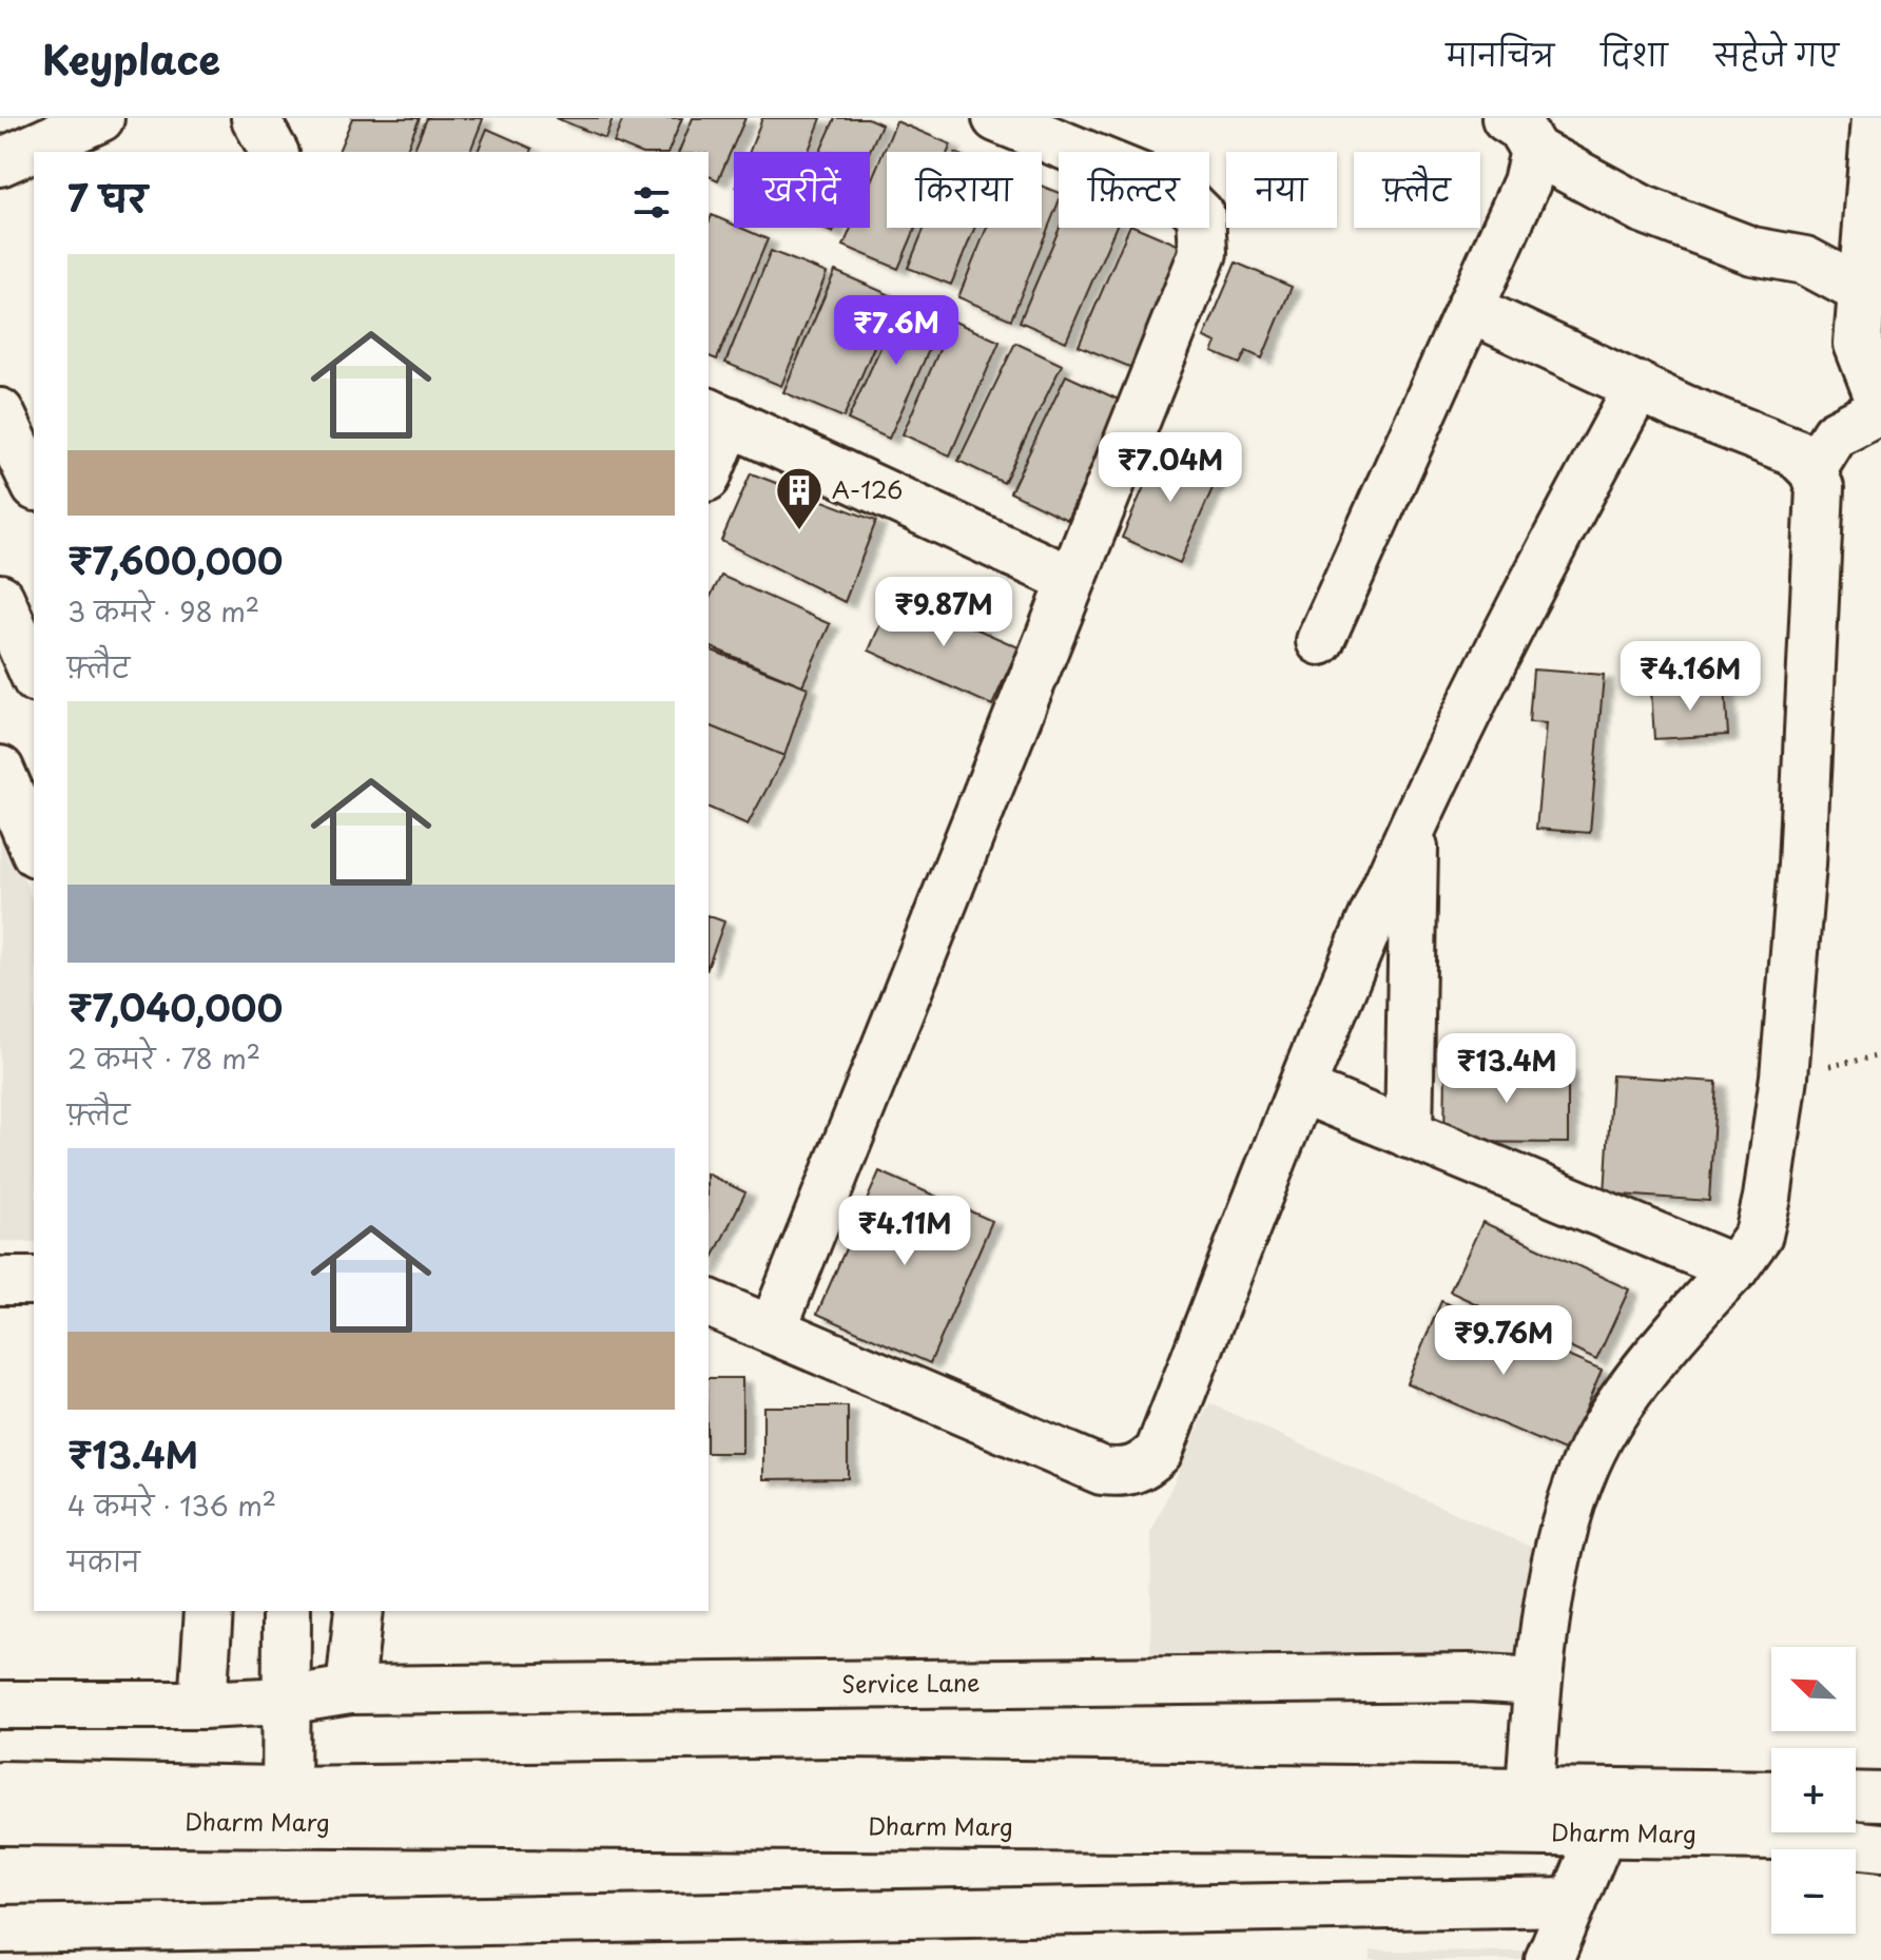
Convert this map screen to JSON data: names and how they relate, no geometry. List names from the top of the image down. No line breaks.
{"streets":{"street":["Service Lane","Dharm Marg"]},"places":{"building":["A-126"]},"north":"top left","page":{"header":"Keyplace","nav":["मानचित्र","दिशा","सहेजे गए"],"chip":["खरीदें","किराया","फ़िल्टर","नया","फ़्लैट"],"heading":"7 घर","list":[{"name":"₹7,600,000","note":"3 कमरे · 98 m² · फ़्लैट"},{"name":"₹7,040,000","note":"2 कमरे · 78 m² · फ़्लैट"},{"name":"₹13.4M","note":"4 कमरे · 136 m² · मकान"}],"price":["₹7.6M","₹7.04M","₹9.87M","₹4.16M","₹13.4M","₹4.11M","₹9.76M"],"map_buttons":["+","−"]}}
